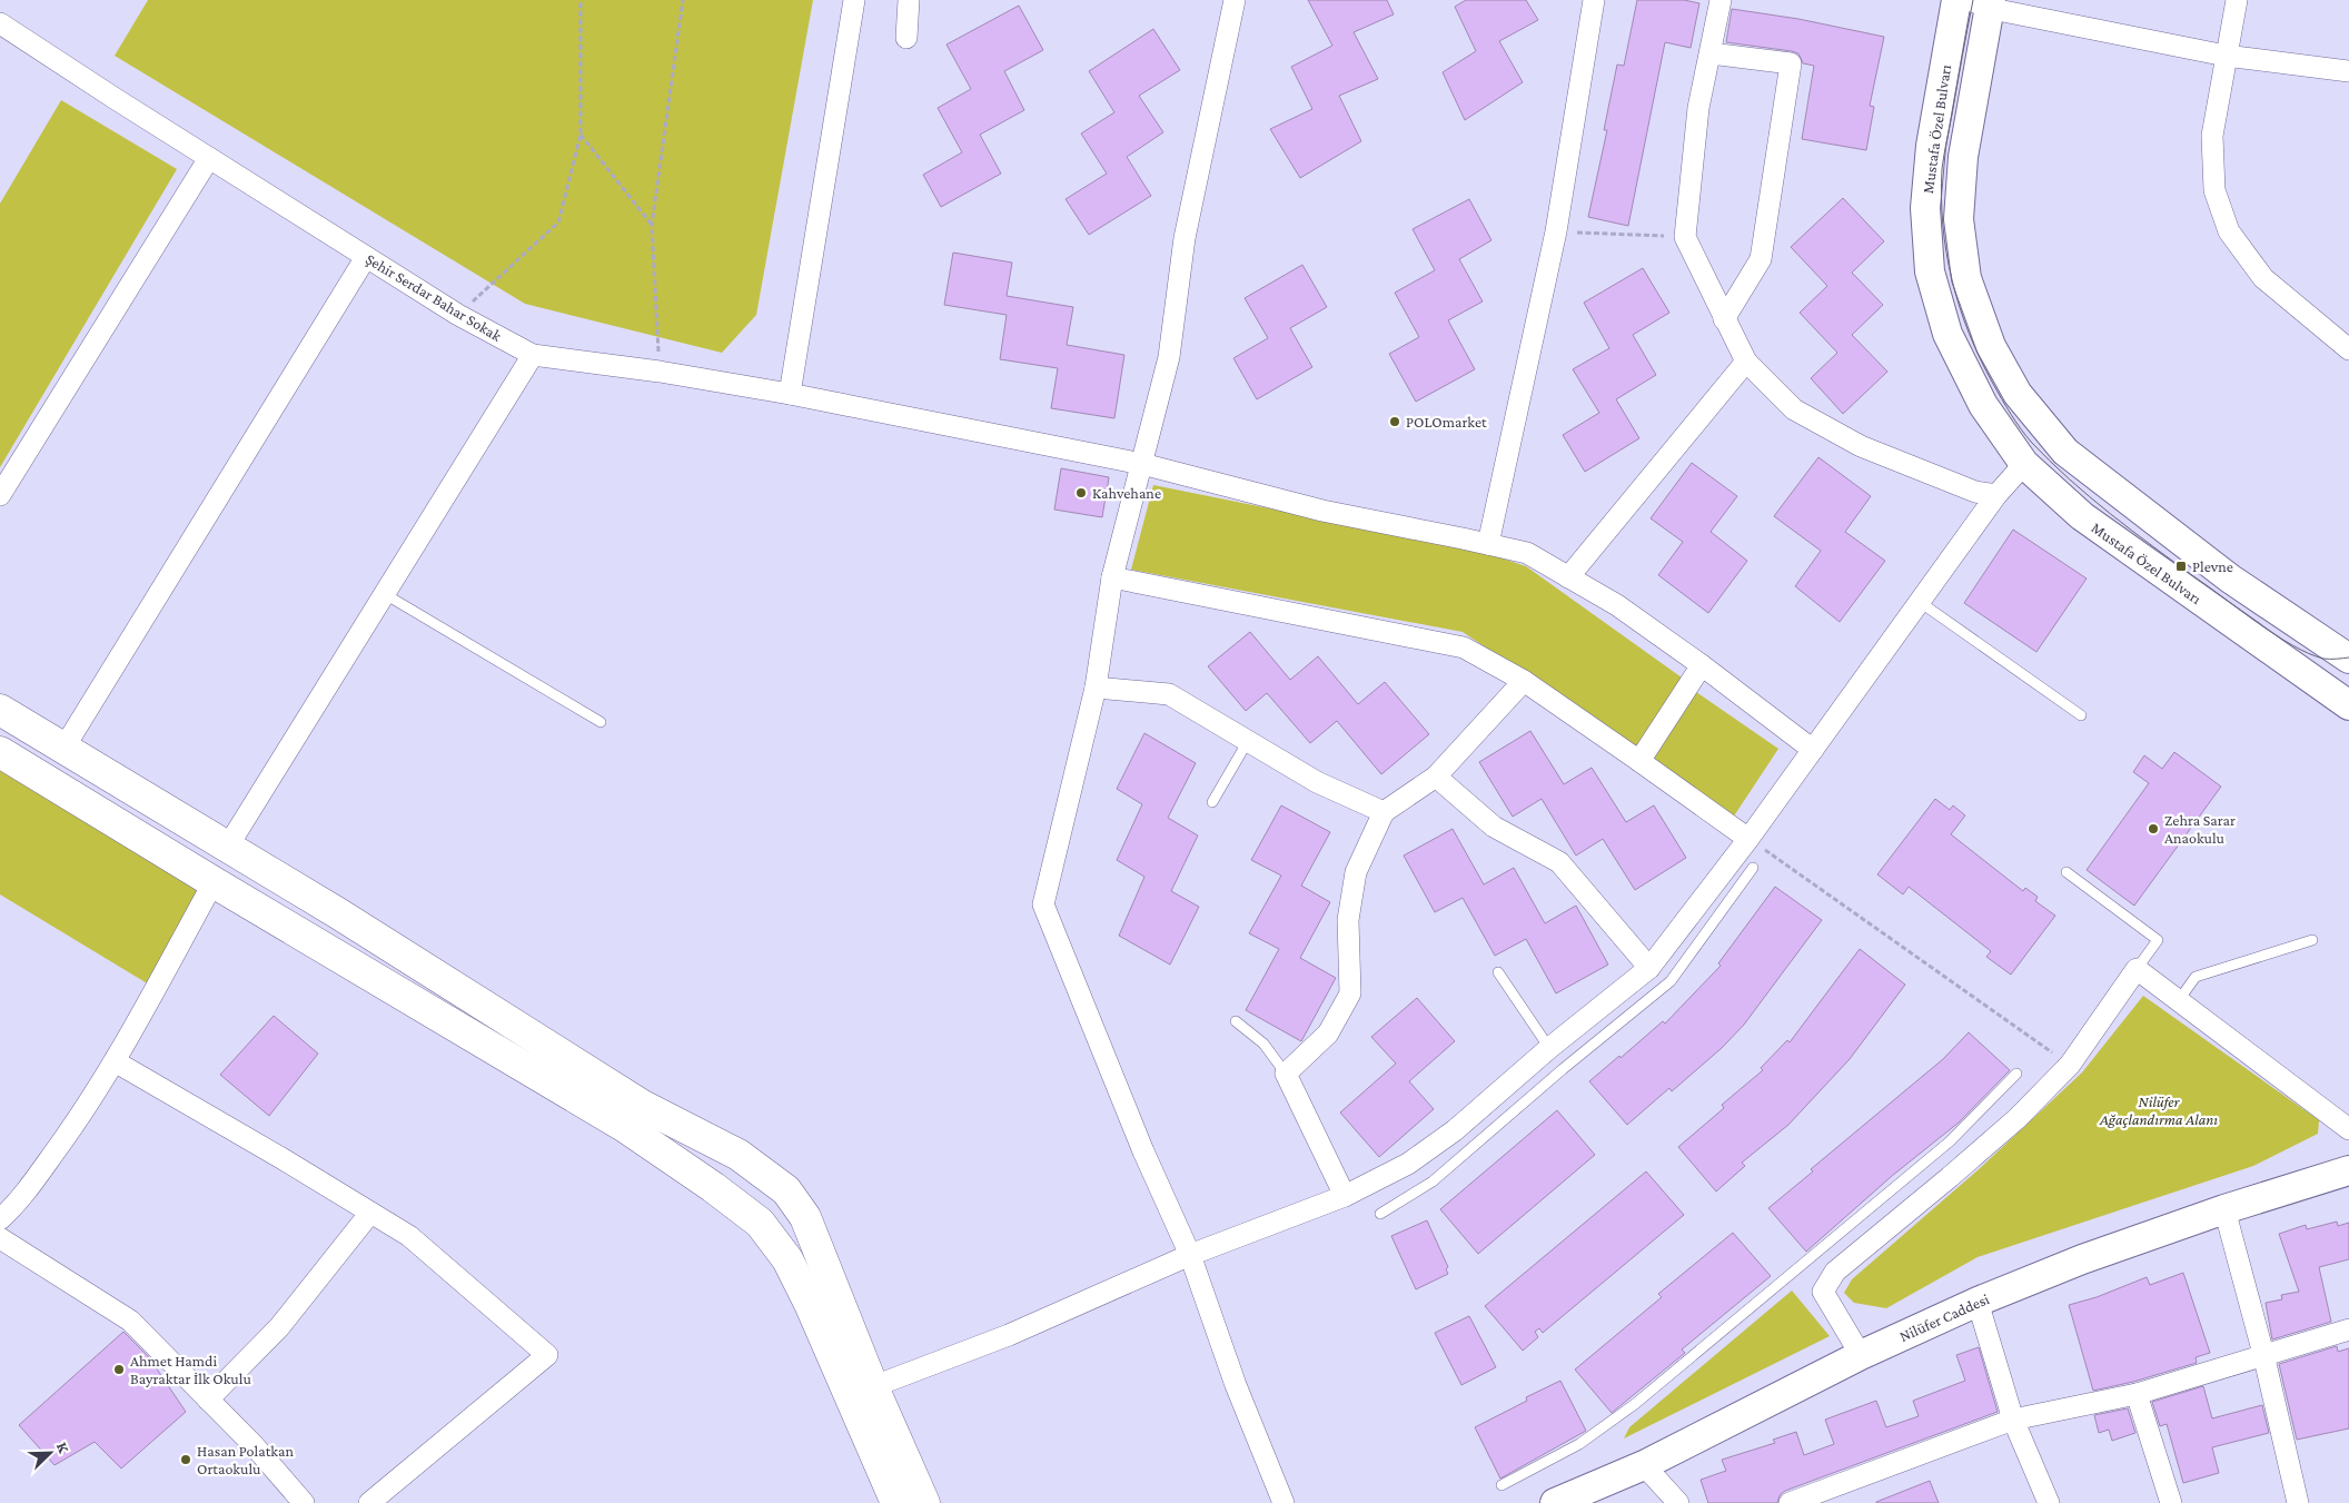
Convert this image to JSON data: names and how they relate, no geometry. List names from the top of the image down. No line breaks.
{"streets":{"main road":["Mustafa Özel Bulvarı","Nilüfer Caddesi"],"street":["Şehir Serdar Bahar Sokak"]},"parks":["Nilüfer Ağaçlandırma Alanı"],"places":{"other":["POLOmarket","Kahvehane","Zehra Sarar Anaokulu","Ahmet Hamdi Bayraktar İlk Okulu","Hasan Polatkan Ortaokulu"],"transit":["Plevne"]},"north":"top right"}
